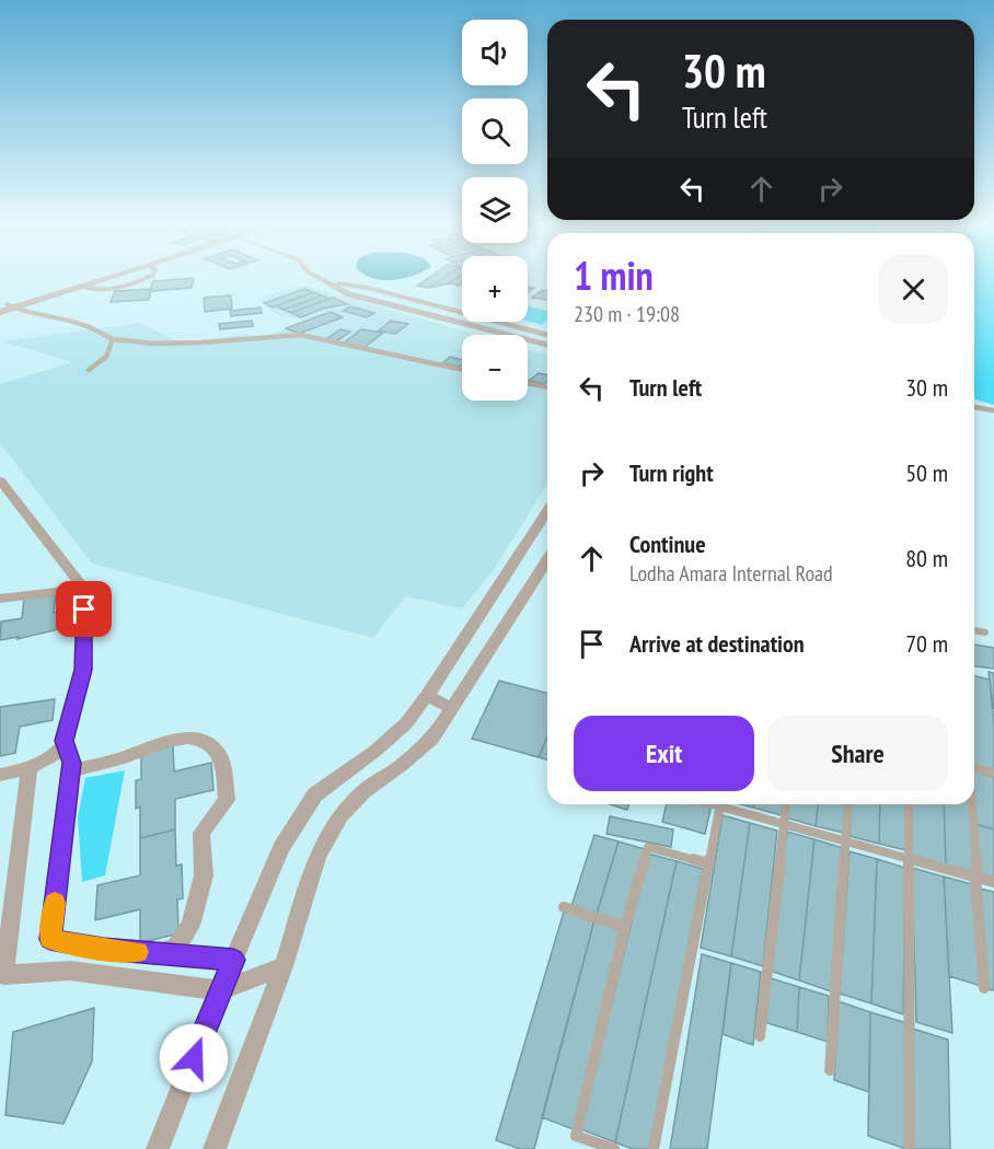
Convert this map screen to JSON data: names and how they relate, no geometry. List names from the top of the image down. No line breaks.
{"page":{"map_buttons":["+","−"],"turn":["30 m","Turn left"],"heading":["1 min","230 m · 19:08"],"list":[{"name":"Turn left","value":"30 m"},{"name":"Turn right","value":"50 m"},{"name":"Continue","note":"Lodha Amara Internal Road","value":"80 m"},{"name":"Arrive at destination","value":"70 m"}],"buttons":["Exit","Share"]}}
